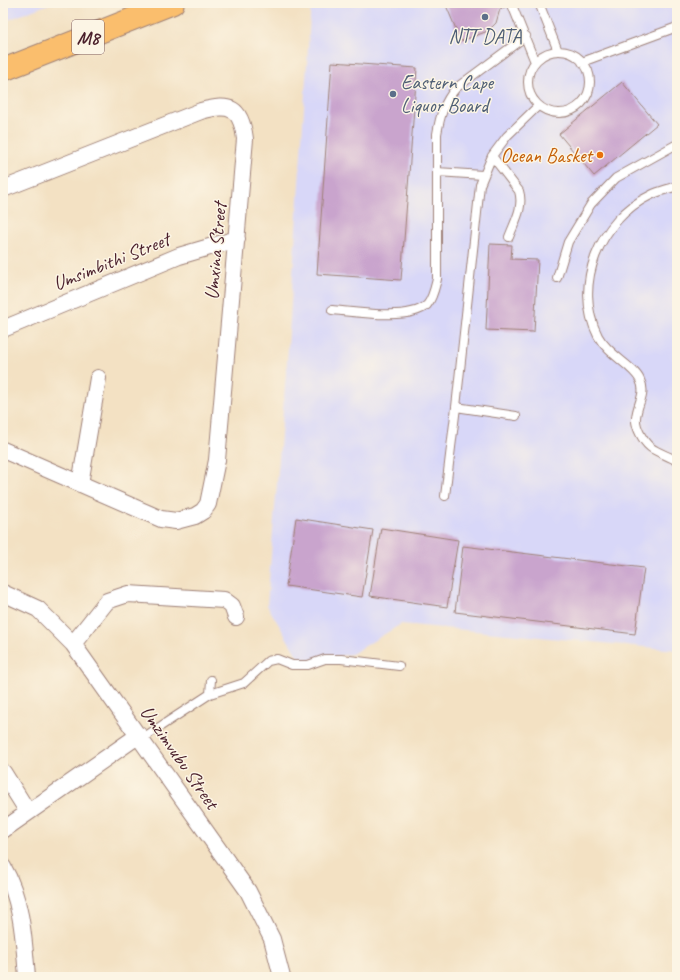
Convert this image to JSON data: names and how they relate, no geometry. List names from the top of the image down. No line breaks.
{"streets":{"main road":["M8"],"street":["Umxina Street","Umsimbithi Street","Umzimvubu Street"]},"crossings":[["Umxina Street","Umsimbithi Street"]],"places":["NTT DATA","Eastern Cape Liquor Board","Ocean Basket"]}
